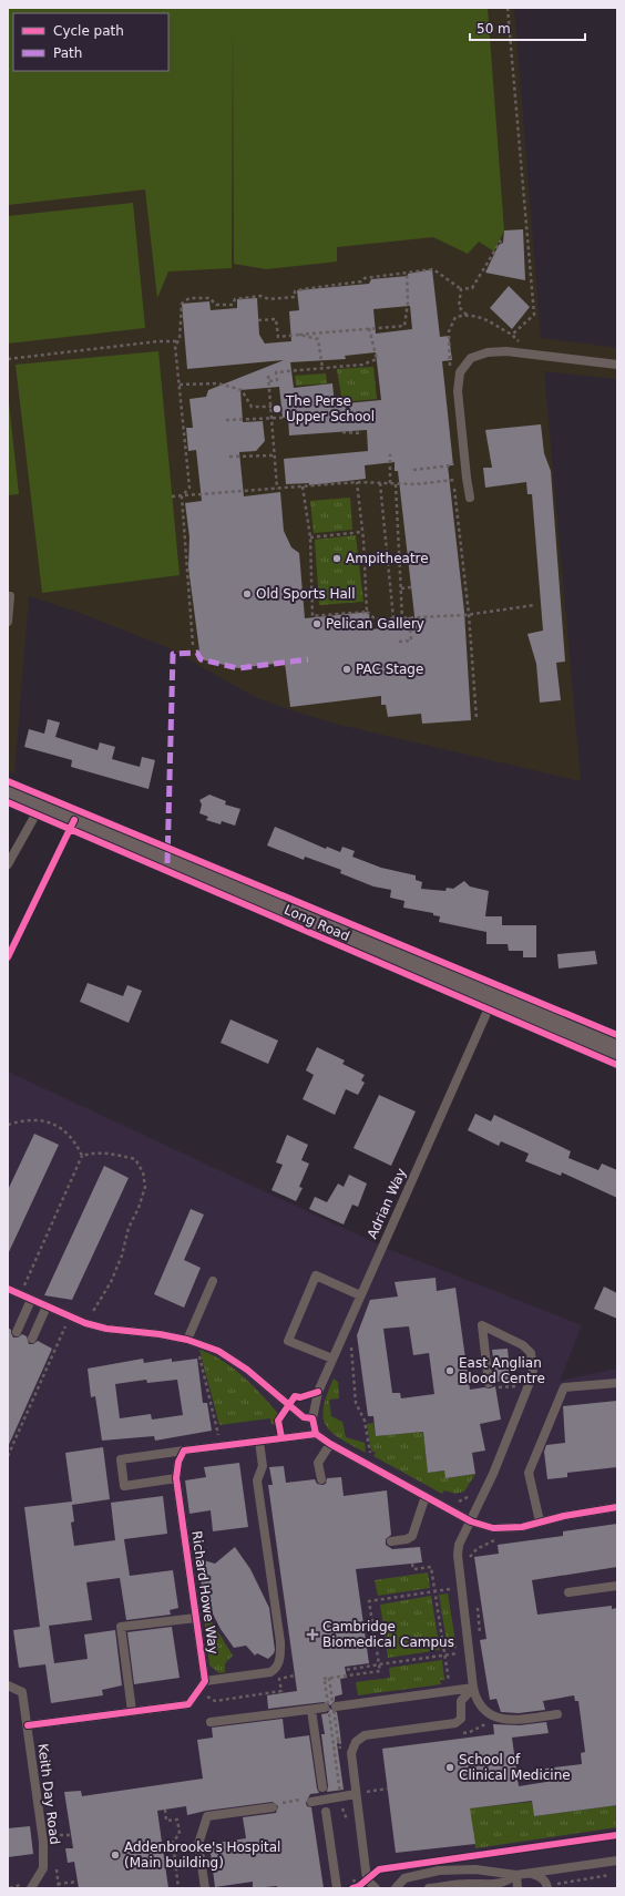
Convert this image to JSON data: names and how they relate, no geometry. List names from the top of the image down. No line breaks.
{"streets":{"main road":["Long Road"],"lane":["Adrian Way","Richard Howe Way","Keith Day Road"]},"crossings":[["Long Road","Adrian Way"]],"places":{"other":["The Perse Upper School","Ampitheatre","Old Sports Hall","Pelican Gallery","PAC Stage","East Anglian Blood Centre","School of Clinical Medicine","Addenbrooke's Hospital (Main building)"],"health":["Cambridge Biomedical Campus"]},"legend":["Cycle path","Path"],"scale_bar":"50 m"}
